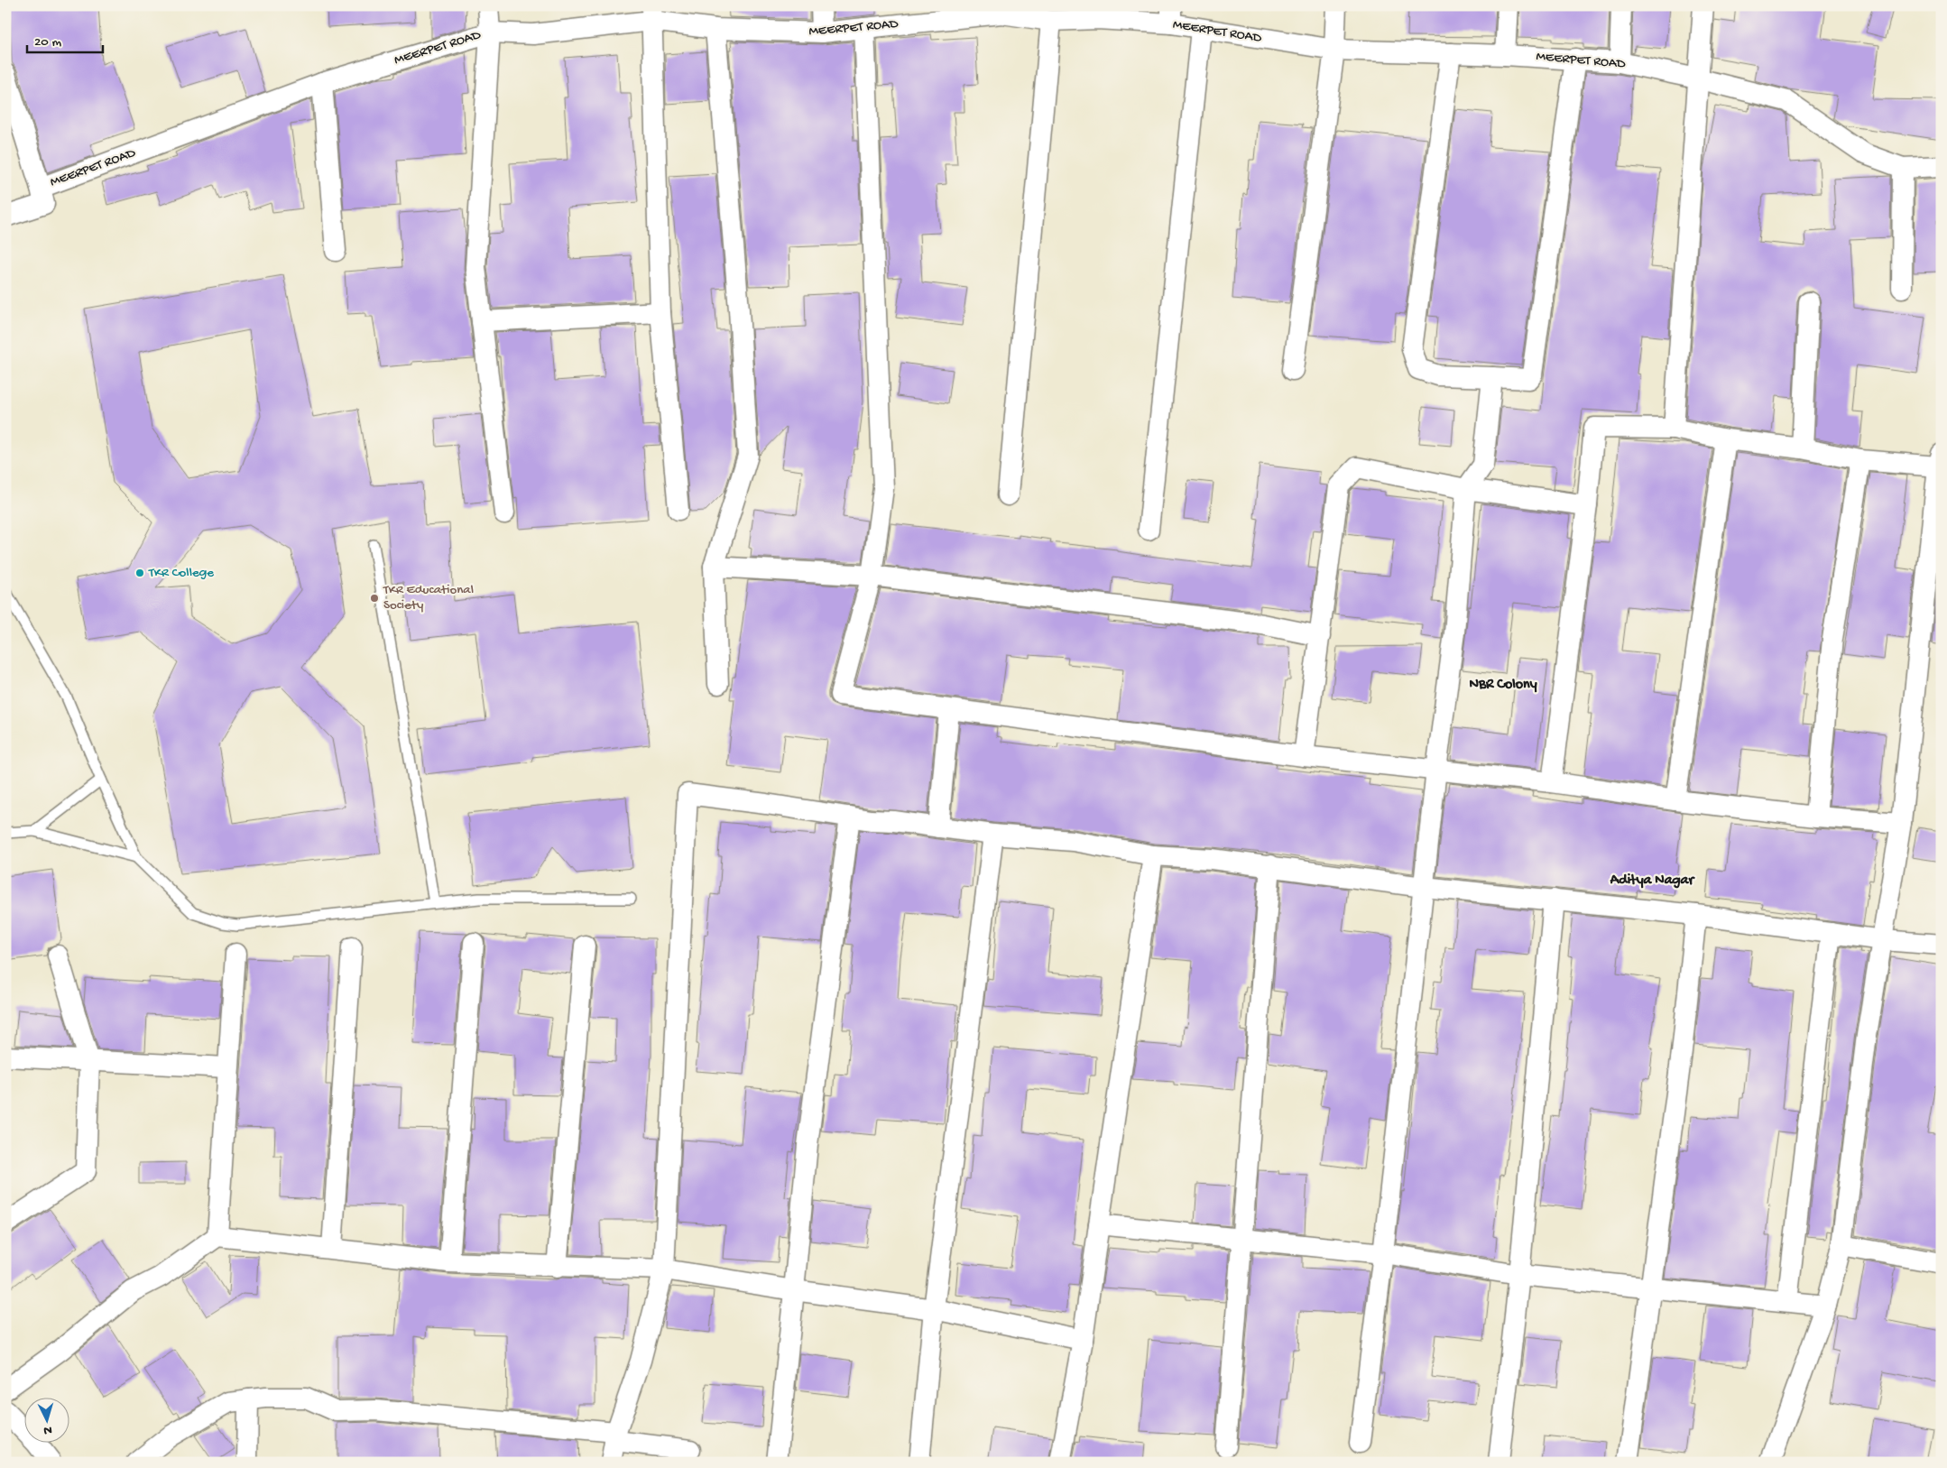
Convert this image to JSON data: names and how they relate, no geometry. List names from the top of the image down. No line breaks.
{"streets":{"street":["MEERPET ROAD"]},"districts":["NBR Colony","Aditya Nagar"],"places":["TKR College","TKR Educational Society"],"scale_bar":"20 m","north":"bottom"}
